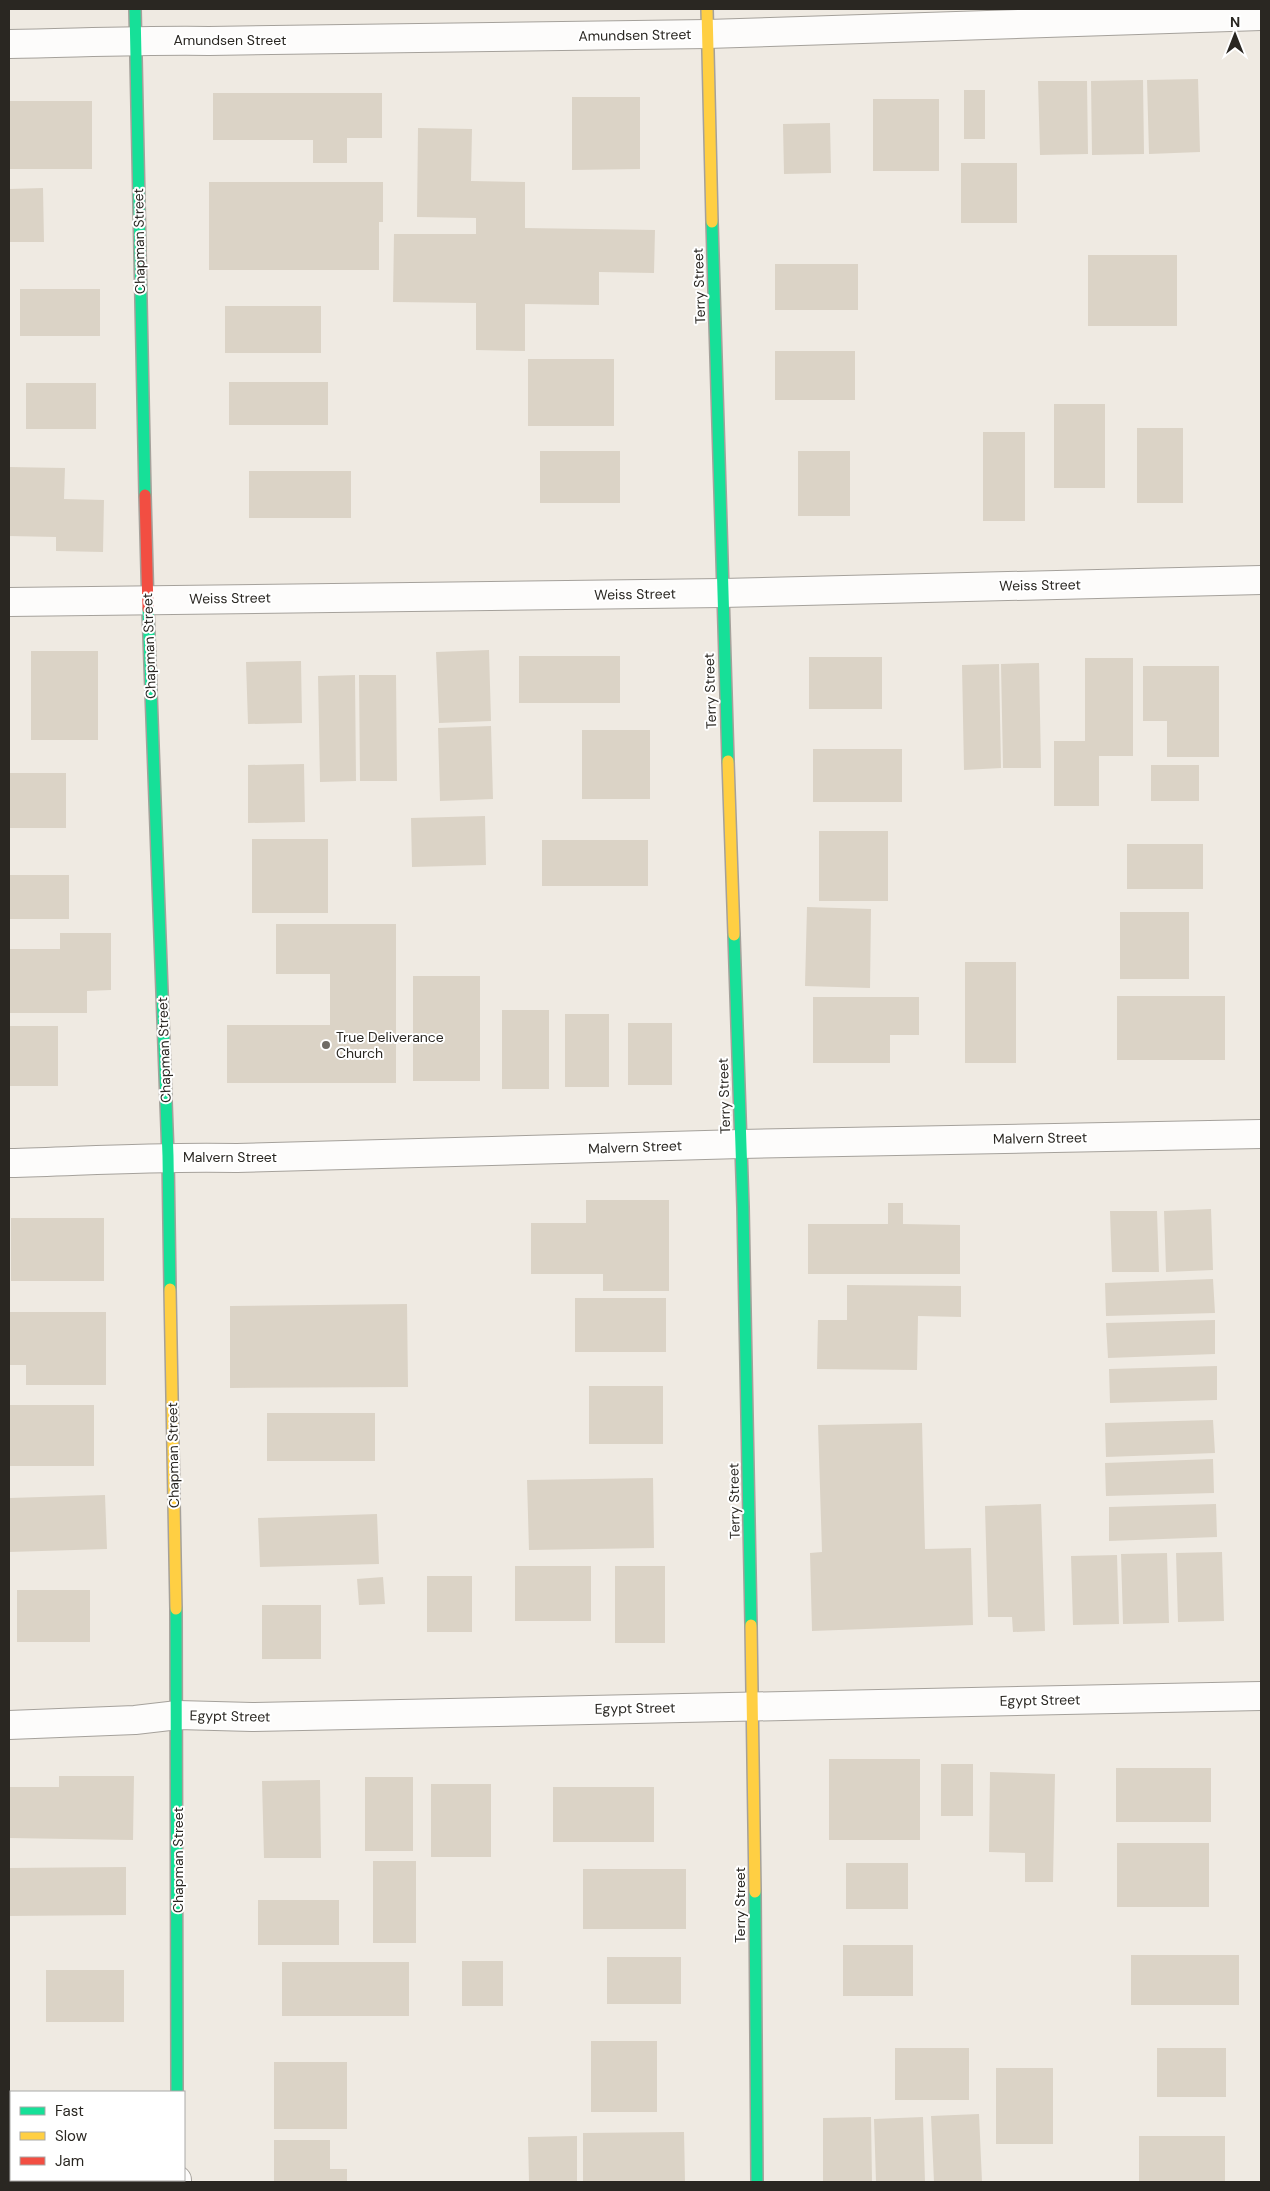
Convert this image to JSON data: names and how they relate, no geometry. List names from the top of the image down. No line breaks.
{"streets":{"street":["Amundsen Street","Chapman Street","Terry Street","Weiss Street","Malvern Street","Egypt Street"]},"crossings":[["Amundsen Street","Chapman Street"],["Amundsen Street","Terry Street"],["Chapman Street","Weiss Street"],["Chapman Street","Malvern Street"],["Chapman Street","Egypt Street"],["Terry Street","Weiss Street"],["Terry Street","Malvern Street"],["Terry Street","Egypt Street"]],"places":["True Deliverance Church"],"legend":["Fast","Slow","Jam"],"north":"top"}
